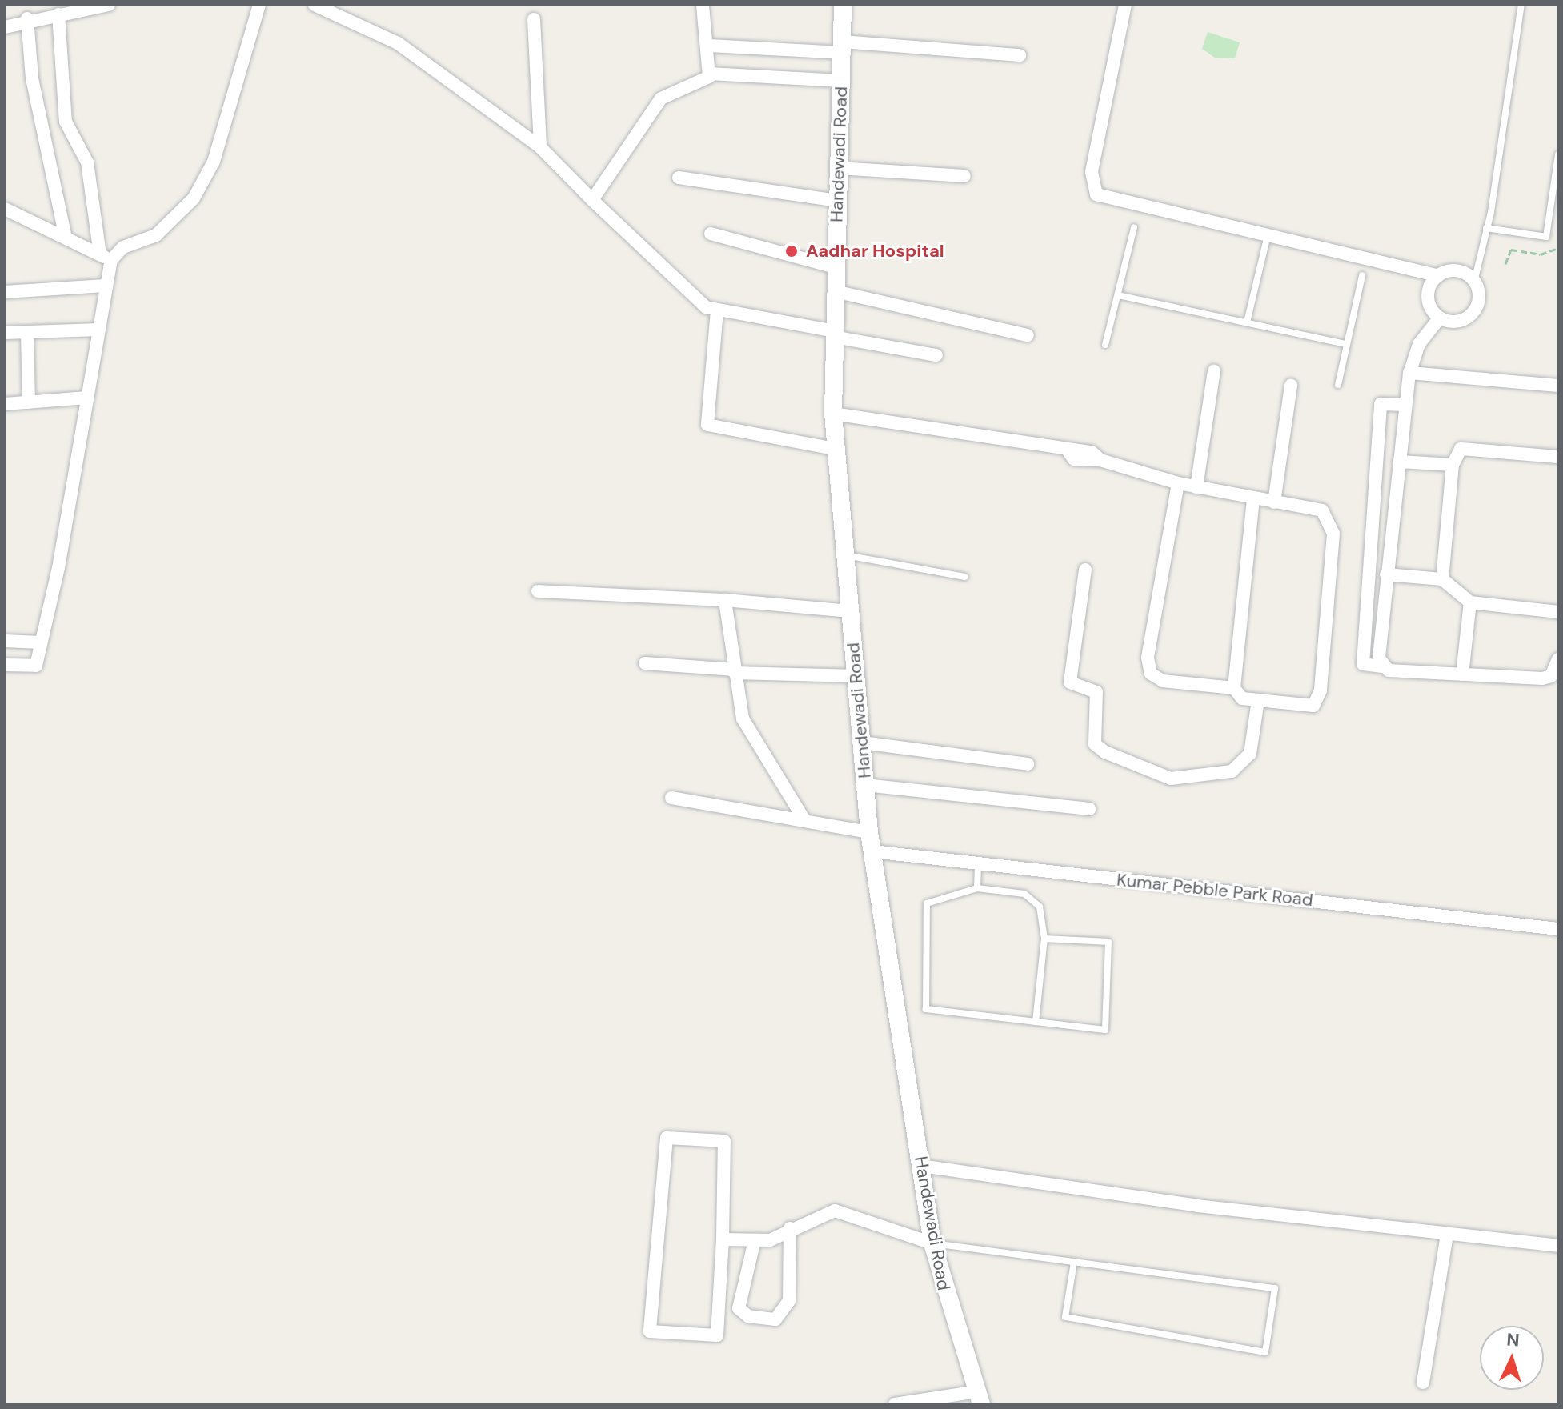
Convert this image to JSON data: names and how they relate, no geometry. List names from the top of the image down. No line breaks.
{"streets":{"main road":["Handewadi Road"],"street":["Kumar Pebble Park Road"]},"crossings":[["Handewadi Road","Kumar Pebble Park Road"]],"places":["Aadhar Hospital"],"north":"top"}
